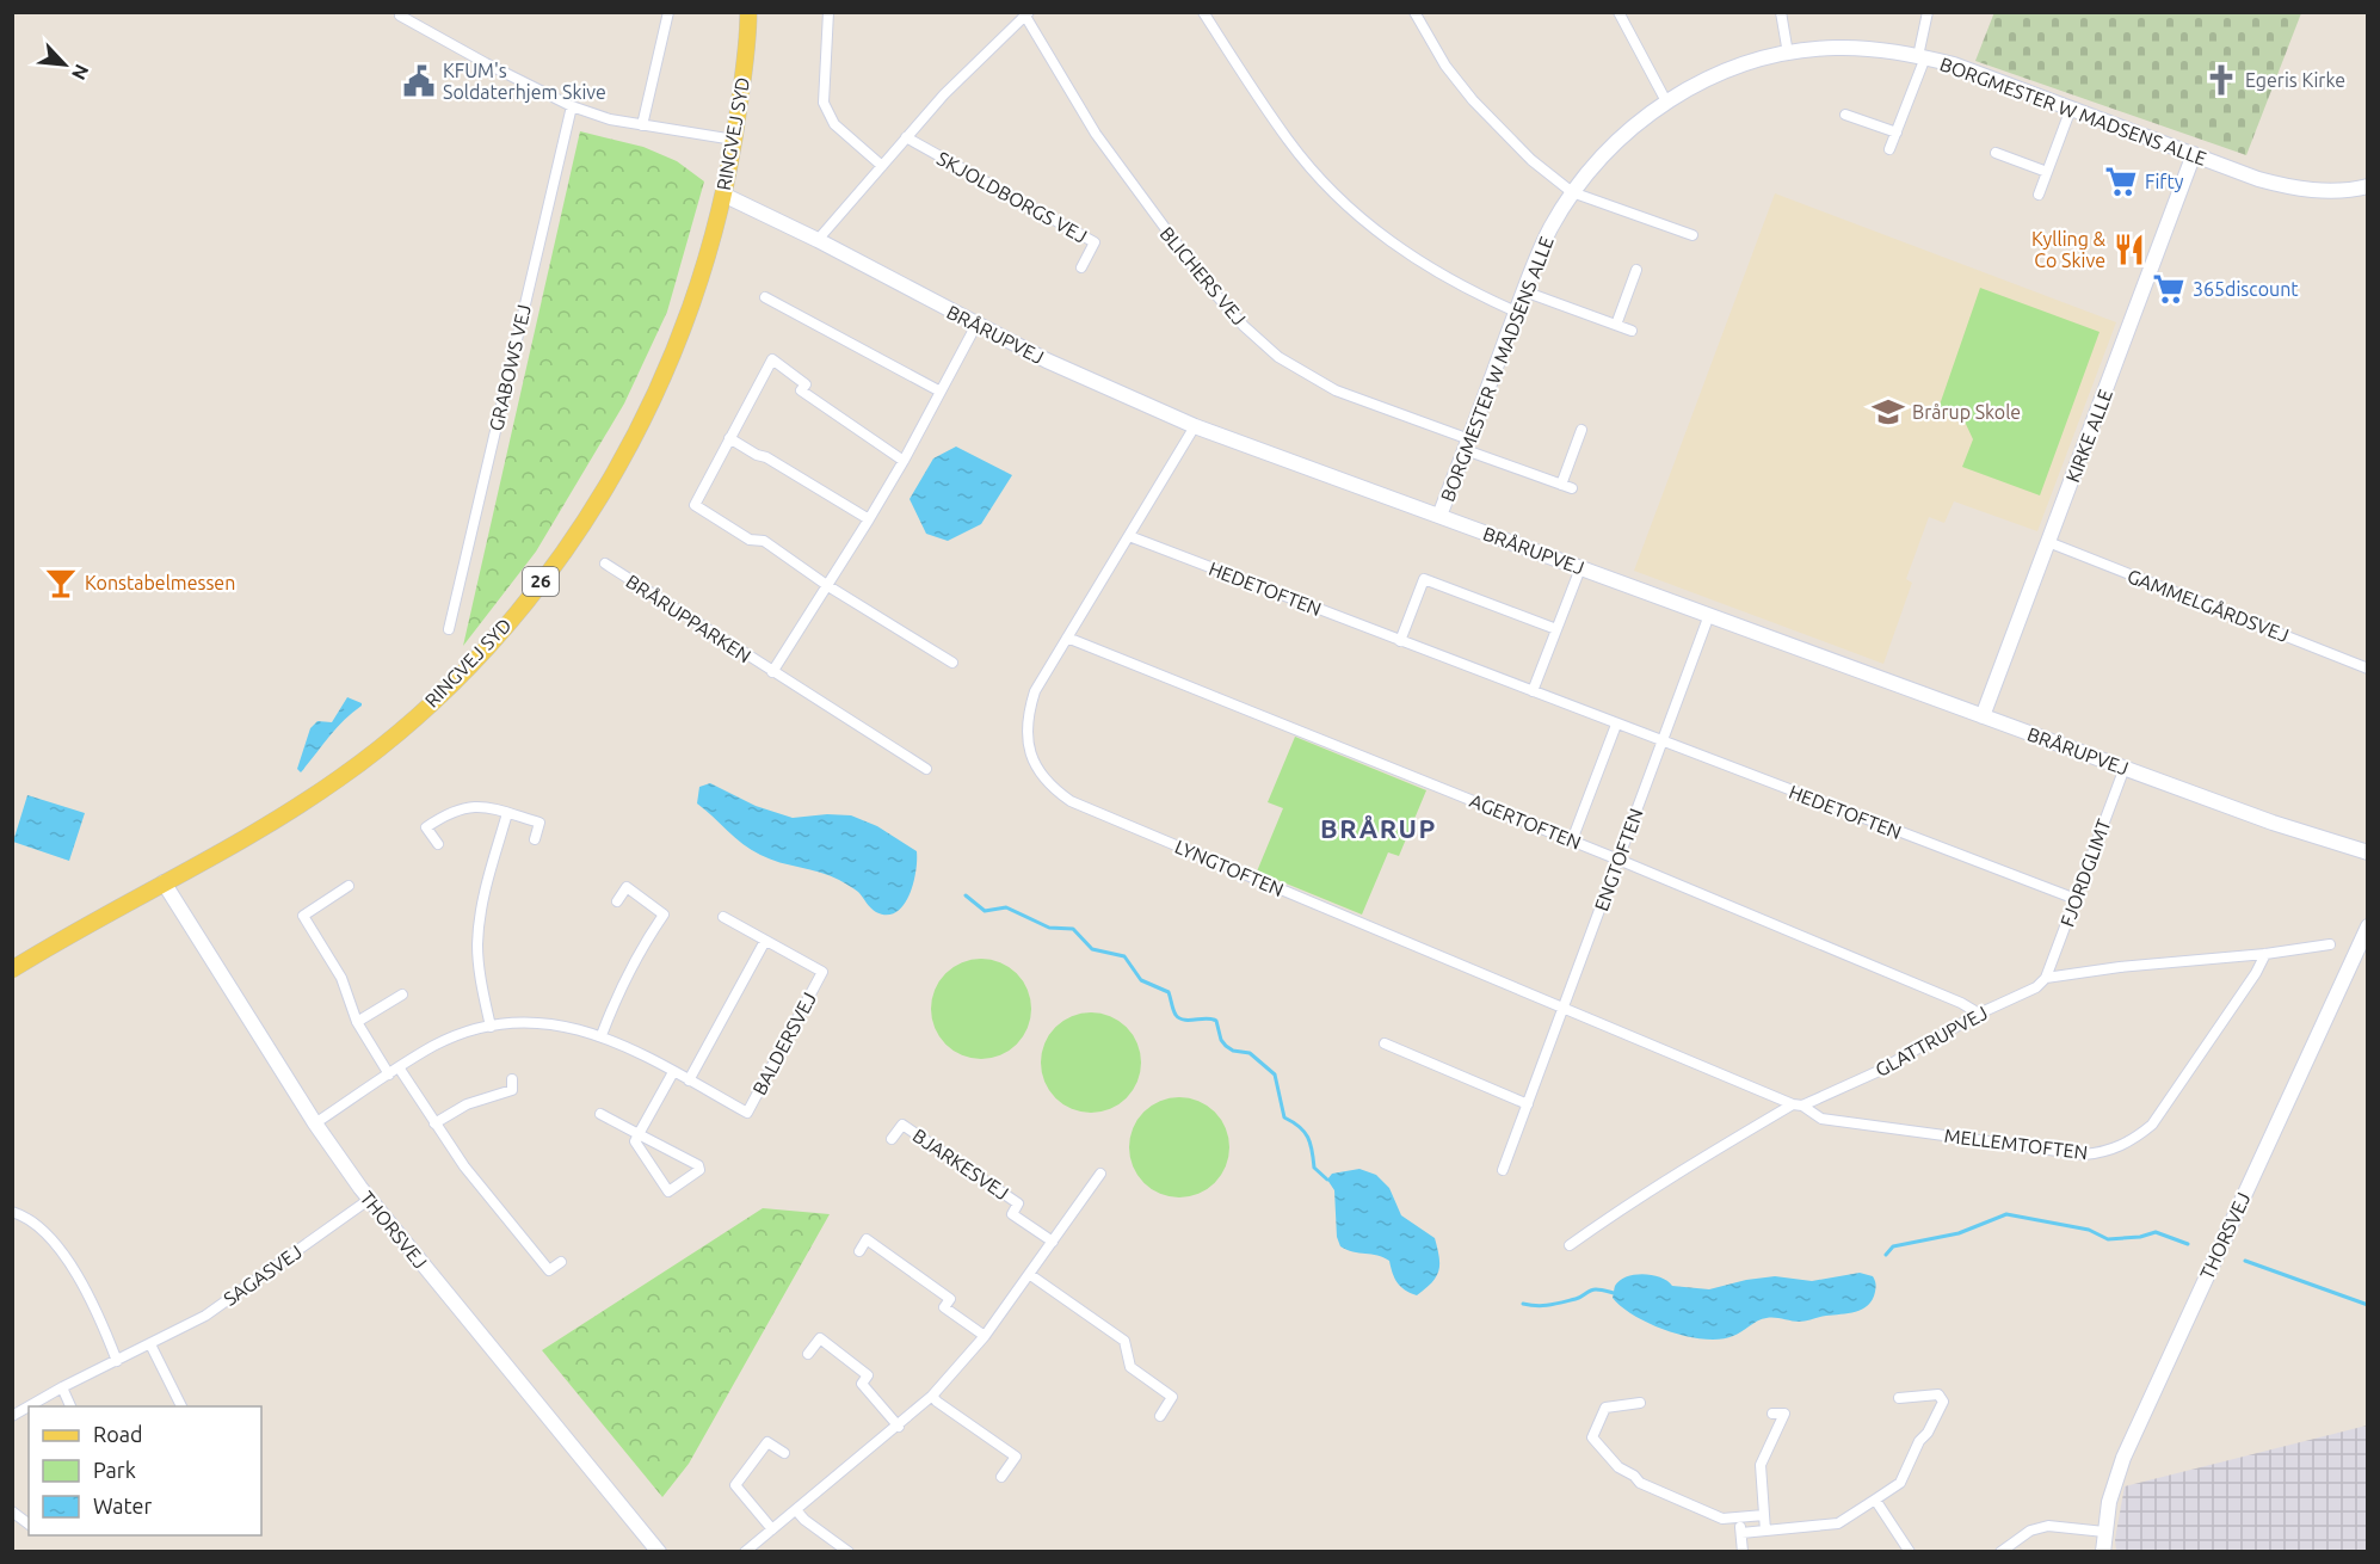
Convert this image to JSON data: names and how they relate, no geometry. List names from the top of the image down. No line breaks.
{"streets":{"main road":["RINGVEJ SYD","26"],"street":["BORGMESTER W MADSENS ALLE","SKJOLDBORGS VEJ","BLICHERS VEJ","BRÅRUPVEJ","GRABOWS VEJ","KIRKE ALLE","HEDETOFTEN","GAMMELGÅRDSVEJ","BRÅRUPPARKEN","AGERTOFTEN","ENGTOFTEN","LYNGTOFTEN","FJORDGLIMT","GLATTRUPVEJ","BALDERSVEJ","MELLEMTOFTEN","BJARKESVEJ","THORSVEJ","SAGASVEJ"]},"crossings":[["BORGMESTER W MADSENS ALLE","BLICHERS VEJ"],["BORGMESTER W MADSENS ALLE","BRÅRUPVEJ"],["BORGMESTER W MADSENS ALLE","KIRKE ALLE"],["RINGVEJ SYD","BRÅRUPVEJ"],["RINGVEJ SYD","THORSVEJ"],["BRÅRUPVEJ","KIRKE ALLE"],["BRÅRUPVEJ","BRÅRUPPARKEN"],["BRÅRUPVEJ","ENGTOFTEN"],["BRÅRUPVEJ","LYNGTOFTEN"],["BRÅRUPVEJ","FJORDGLIMT"],["KIRKE ALLE","GAMMELGÅRDSVEJ"],["HEDETOFTEN","ENGTOFTEN"],["HEDETOFTEN","LYNGTOFTEN"],["HEDETOFTEN","FJORDGLIMT"],["AGERTOFTEN","ENGTOFTEN"],["AGERTOFTEN","LYNGTOFTEN"],["AGERTOFTEN","GLATTRUPVEJ"],["ENGTOFTEN","LYNGTOFTEN"],["LYNGTOFTEN","GLATTRUPVEJ"],["LYNGTOFTEN","MELLEMTOFTEN"],["FJORDGLIMT","GLATTRUPVEJ"],["GLATTRUPVEJ","MELLEMTOFTEN"],["BALDERSVEJ","THORSVEJ"],["THORSVEJ","SAGASVEJ"]],"districts":["BRÅRUP"],"places":{"church":["Egeris Kirke"],"public building":["KFUM's Soldaterhjem Skive"],"supermarket":["Fifty","365discount"],"restaurant":["Kylling & Co Skive"],"school or university":["Brårup Skole"],"bar":["Konstabelmessen"]},"legend":["Road","Park","Water"],"north":"bottom right"}
